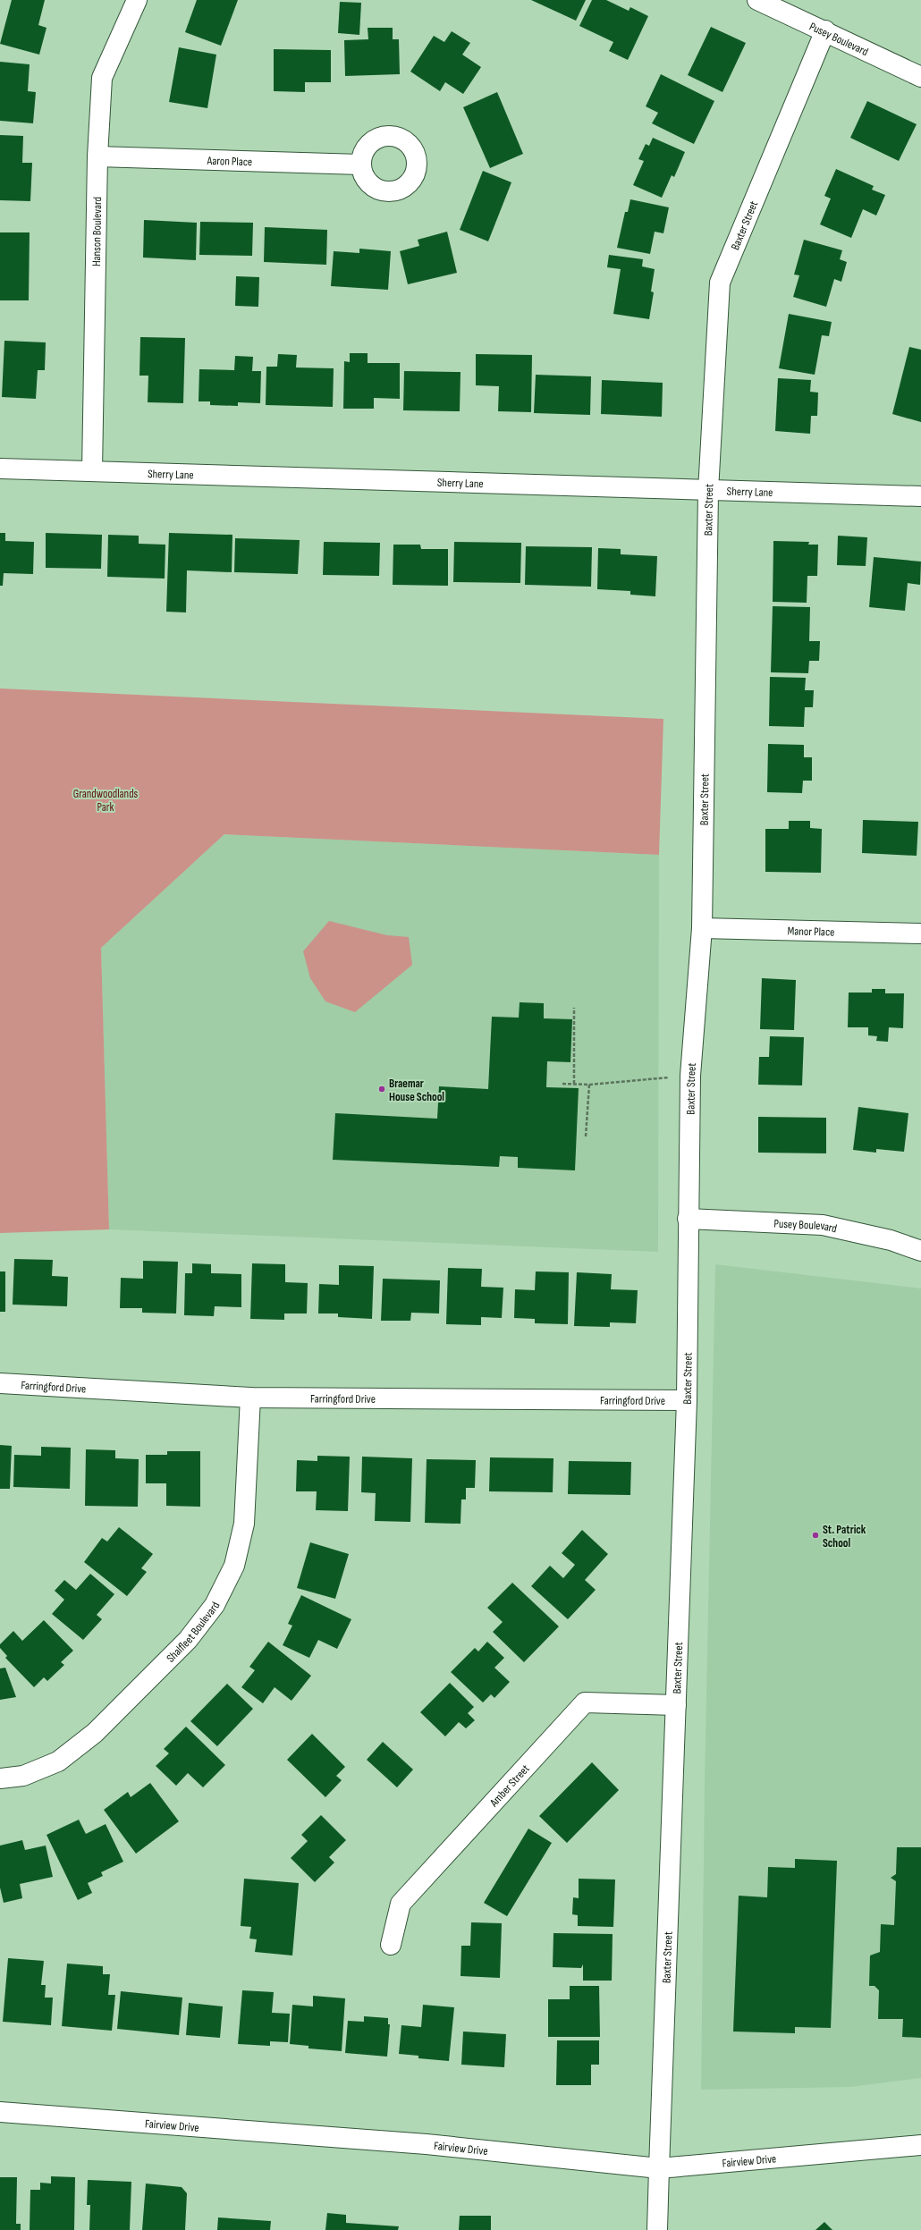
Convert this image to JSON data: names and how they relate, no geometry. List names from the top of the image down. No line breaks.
{"streets":{"street":["Pusey Boulevard","Aaron Place","Baxter Street","Hanson Boulevard","Sherry Lane","Manor Place","Farringford Drive","Shalfleet Boulevard","Amber Street","Fairview Drive"]},"crossings":[["Pusey Boulevard","Baxter Street"],["Aaron Place","Hanson Boulevard"],["Baxter Street","Sherry Lane"],["Baxter Street","Manor Place"],["Baxter Street","Farringford Drive"],["Baxter Street","Amber Street"],["Baxter Street","Fairview Drive"],["Hanson Boulevard","Sherry Lane"],["Farringford Drive","Shalfleet Boulevard"]],"parks":["Grandwoodlands Park"],"places":["Braemar House School","St. Patrick School"]}
